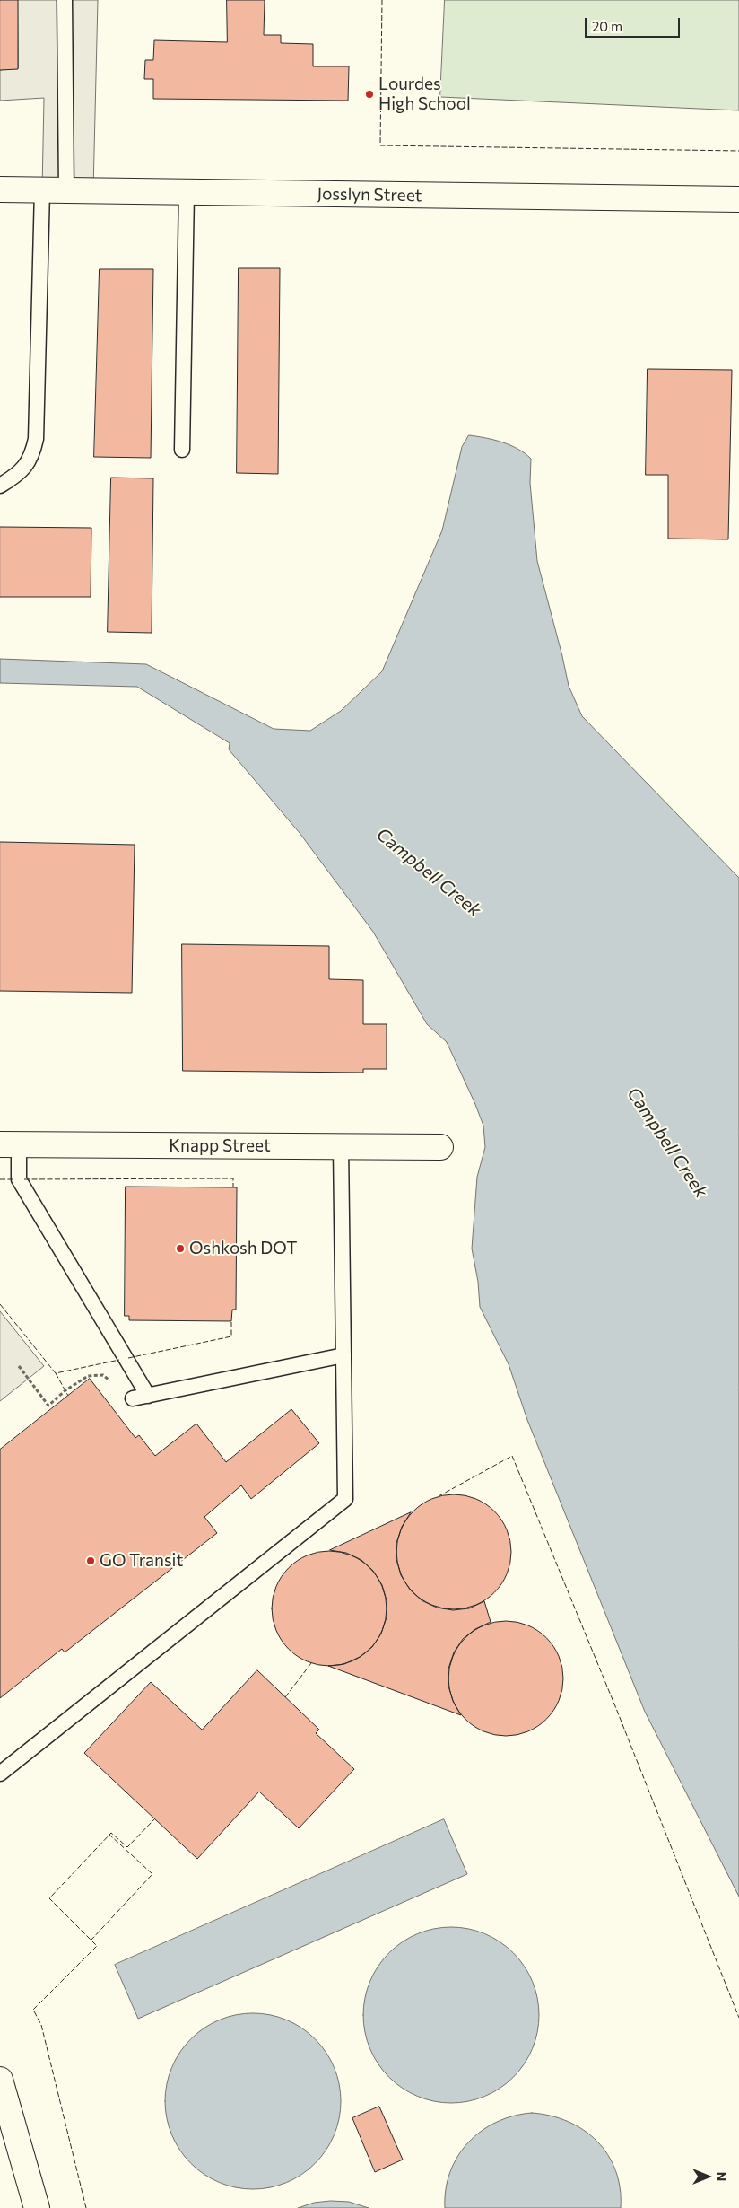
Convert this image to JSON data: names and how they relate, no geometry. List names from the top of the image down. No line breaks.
{"streets":{"street":["Josslyn Street","Knapp Street"]},"water":["Campbell Creek"],"places":["Lourdes High School","Oshkosh DOT","GO Transit"],"scale_bar":"20 m","north":"right"}
